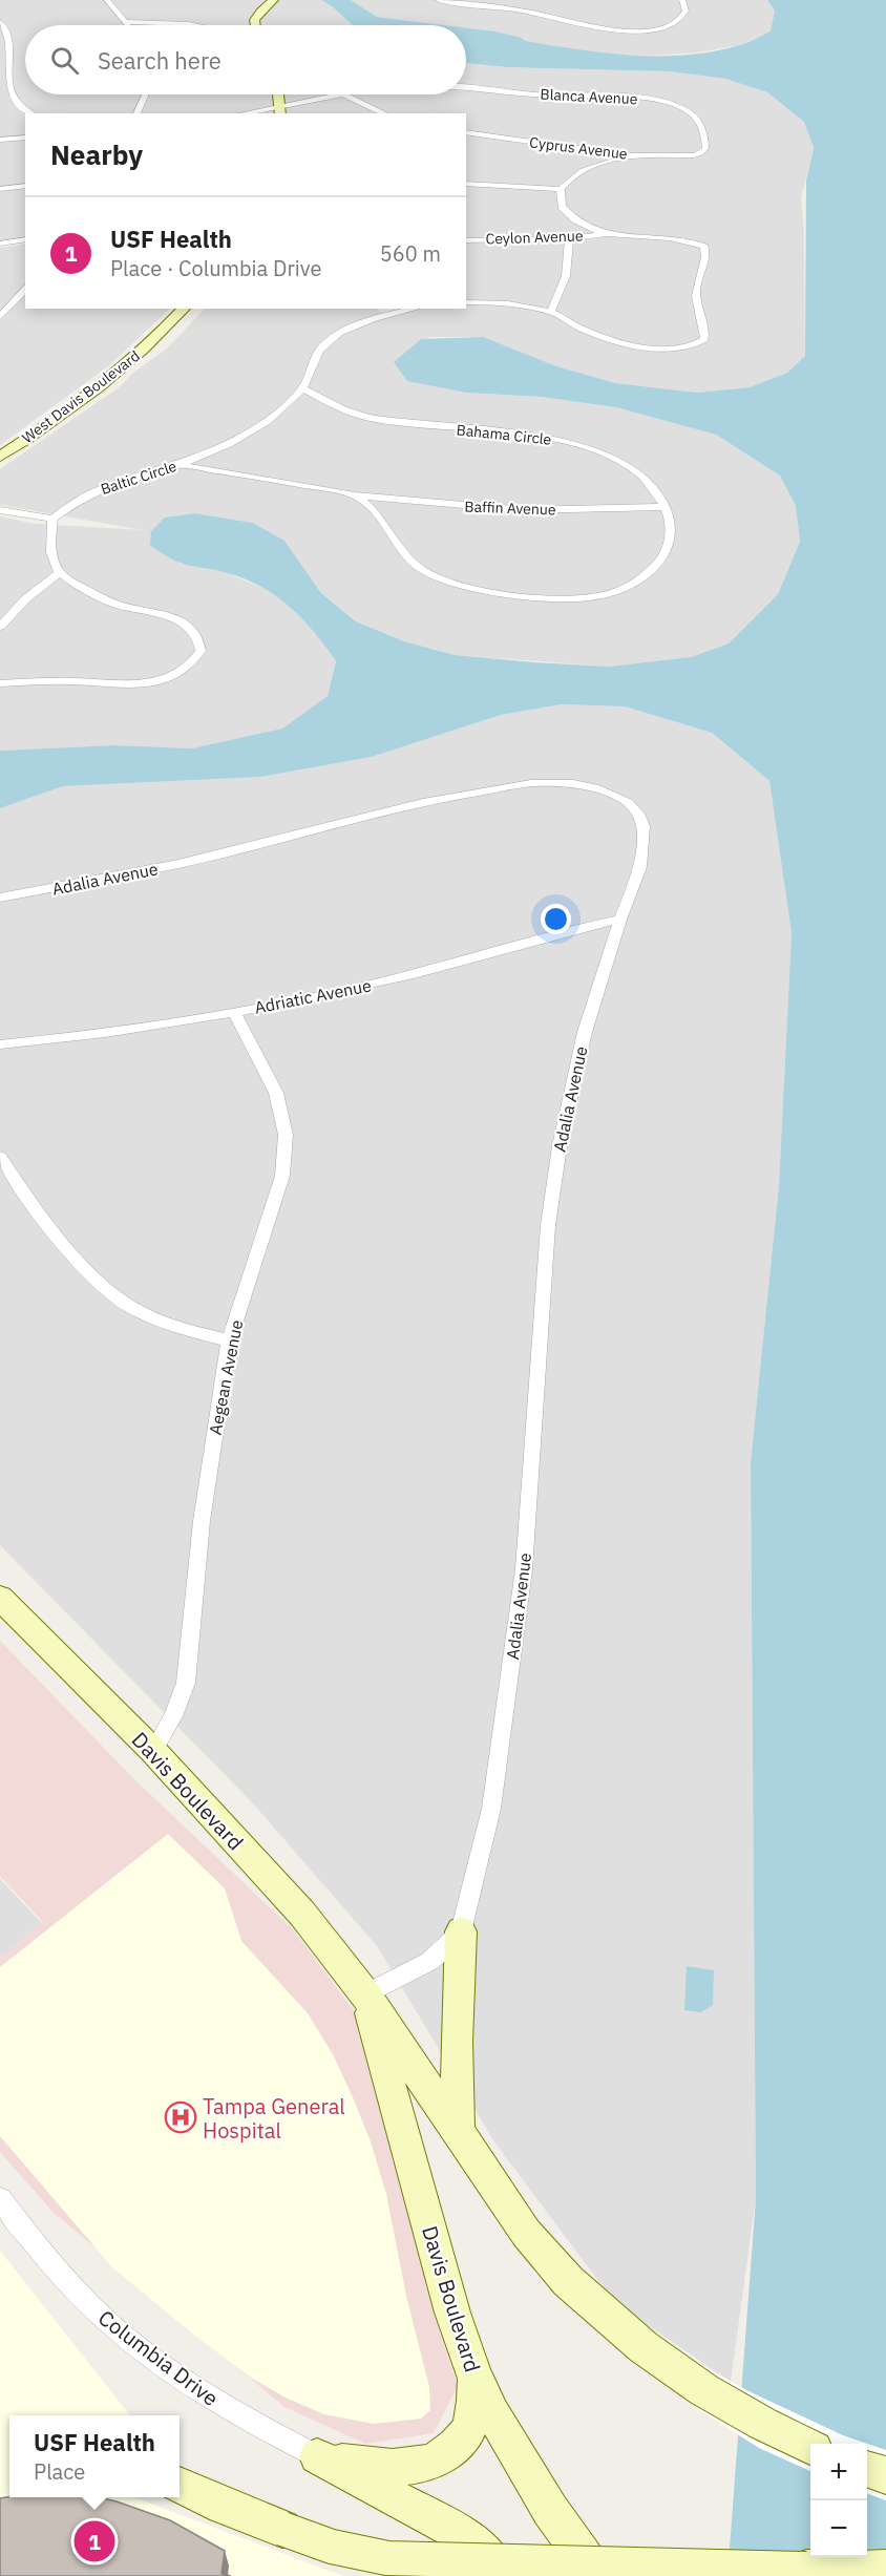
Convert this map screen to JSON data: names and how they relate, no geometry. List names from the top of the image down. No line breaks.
{"streets":{"street":["Blanca Avenue","Cyprus Avenue","Ceylon Avenue","West Davis Boulevard","Bahama Circle","Baltic Circle","Baffin Avenue","Adalia Avenue","Adriatic Avenue","Aegean Avenue","Davis Boulevard","Columbia Drive"]},"crossings":[["Blanca Avenue","Cyprus Avenue"],["Bahama Circle","Baltic Circle"],["Bahama Circle","Baffin Avenue"],["Adalia Avenue","Adriatic Avenue"],["Adalia Avenue","Davis Boulevard"],["Adriatic Avenue","Aegean Avenue"],["Aegean Avenue","Davis Boulevard"]],"places":{"hospital":["Tampa General Hospital"]},"page":{"search":"Search here","heading":"Nearby","list":[{"mark":"1","name":"USF Health","note":"Place · Columbia Drive","value":"560 m"}],"popup":["USF Health","Place"],"map_buttons":["+","−"],"pins":"1"}}
